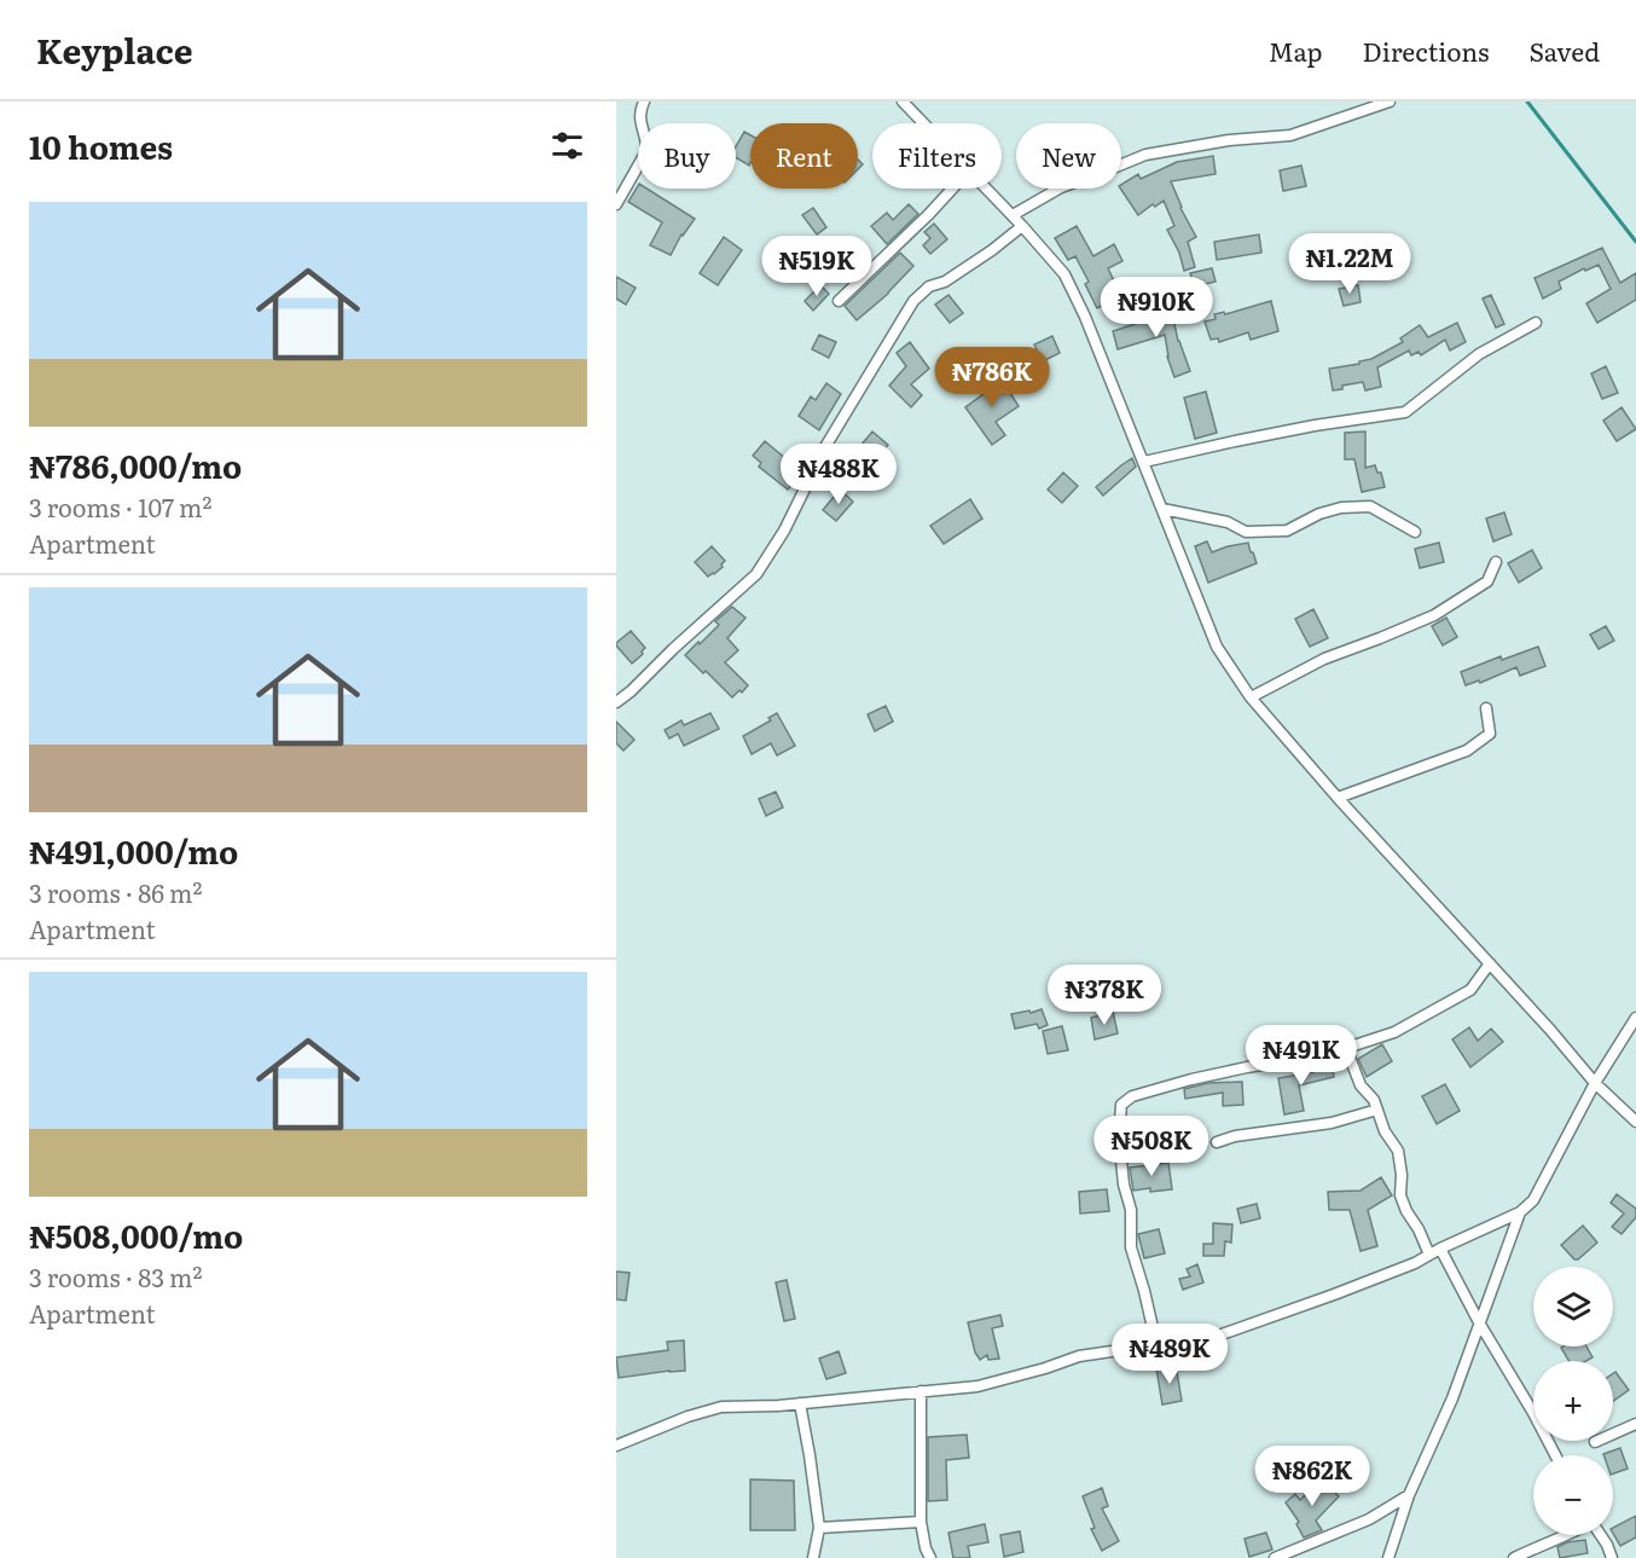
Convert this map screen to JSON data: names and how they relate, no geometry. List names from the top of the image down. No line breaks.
{"page":{"header":"Keyplace","nav":["Map","Directions","Saved"],"heading":"10 homes","chip":["Buy","Rent","Filters","New"],"list":[{"name":"₦786,000/mo","note":"3 rooms · 107 m² · Apartment"},{"name":"₦491,000/mo","note":"3 rooms · 86 m² · Apartment"},{"name":"₦508,000/mo","note":"3 rooms · 83 m² · Apartment"}],"price":["₦1.22M","₦519K","₦910K","₦786K","₦488K","₦378K","₦491K","₦508K","₦489K","₦862K"],"map_buttons":["+","−"]}}
